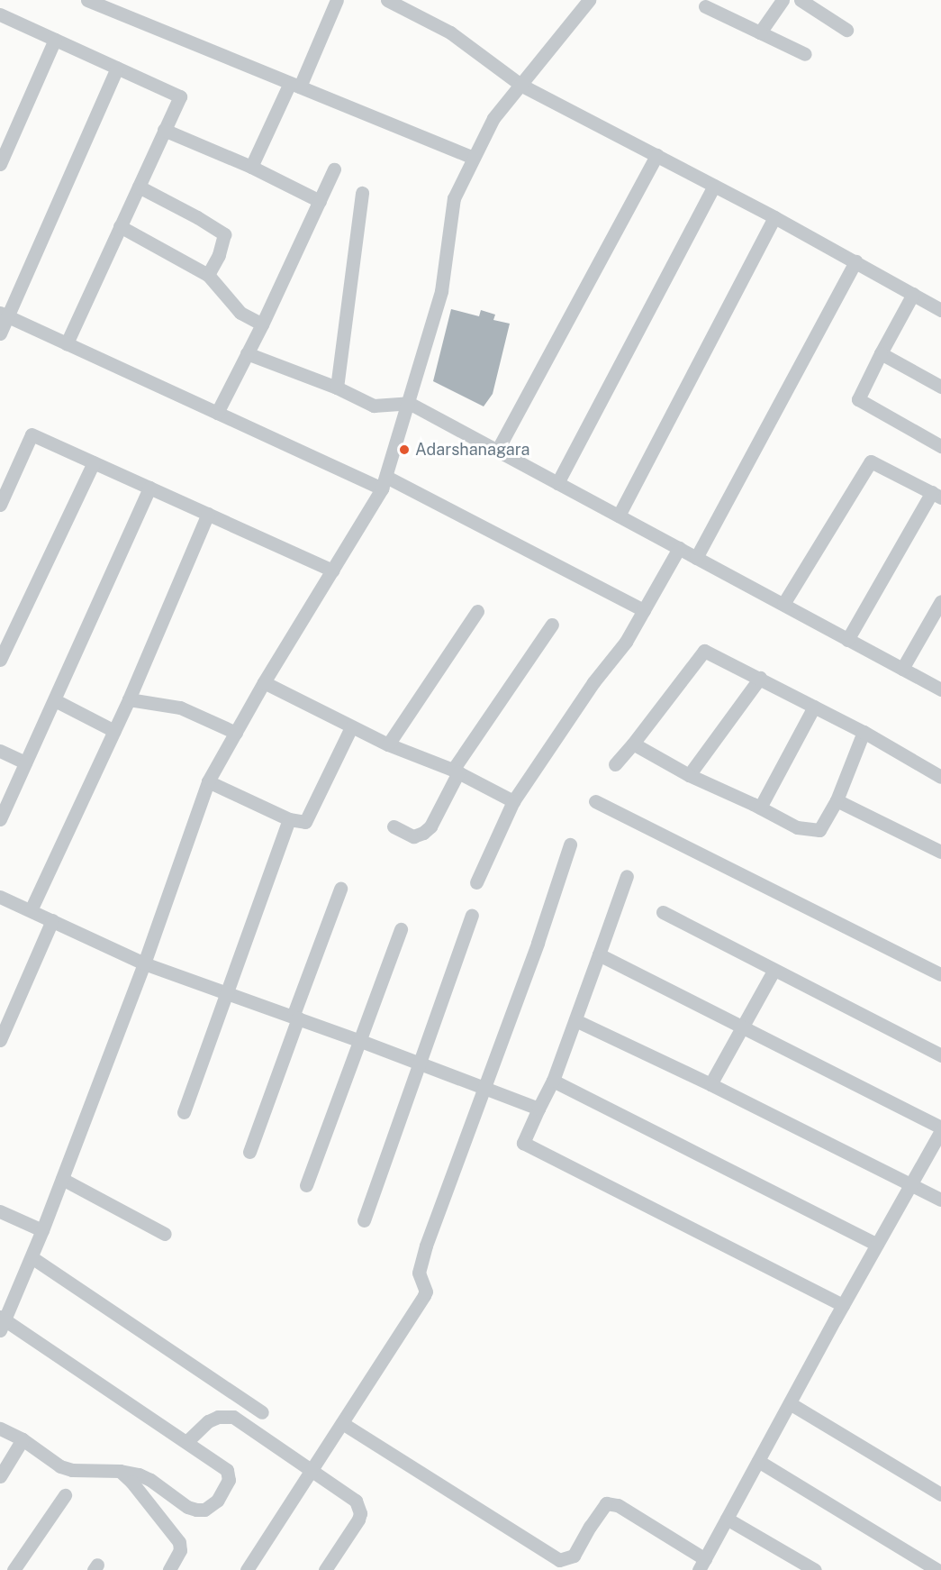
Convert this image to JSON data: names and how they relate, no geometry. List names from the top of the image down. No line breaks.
{"places":["Adarshanagara"]}
